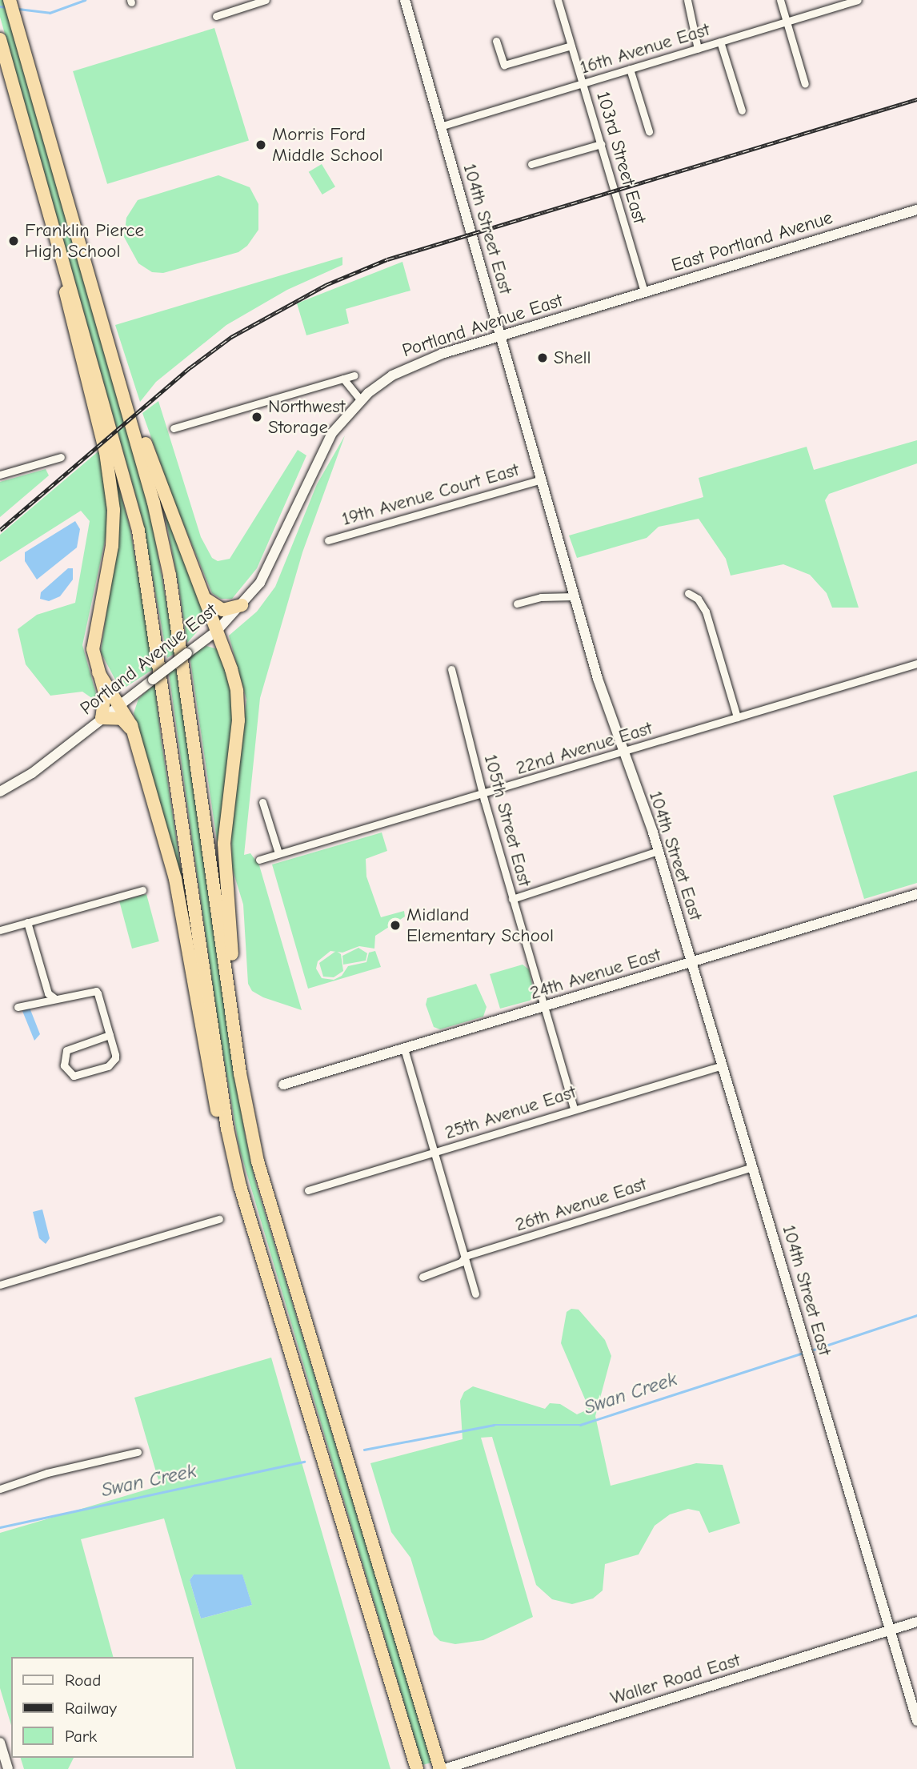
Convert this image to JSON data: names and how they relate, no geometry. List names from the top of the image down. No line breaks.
{"streets":{"street":["16th Avenue East","103rd Street East","104th Street East","East Portland Avenue","Portland Avenue East","19th Avenue Court East","22nd Avenue East","105th Street East","24th Avenue East","25th Avenue East","26th Avenue East","Waller Road East"]},"crossings":[["16th Avenue East","103rd Street East"],["16th Avenue East","104th Street East"],["103rd Street East","East Portland Avenue"],["104th Street East","Portland Avenue East"],["104th Street East","19th Avenue Court East"],["104th Street East","22nd Avenue East"],["104th Street East","24th Avenue East"],["104th Street East","25th Avenue East"],["104th Street East","26th Avenue East"],["104th Street East","Waller Road East"],["East Portland Avenue","Portland Avenue East"],["22nd Avenue East","105th Street East"],["105th Street East","24th Avenue East"],["105th Street East","25th Avenue East"]],"water":["Swan Creek"],"places":["Morris Ford Middle School","Franklin Pierce High School","Shell","Northwest Storage","Midland Elementary School"],"legend":["Road","Railway","Park"]}
